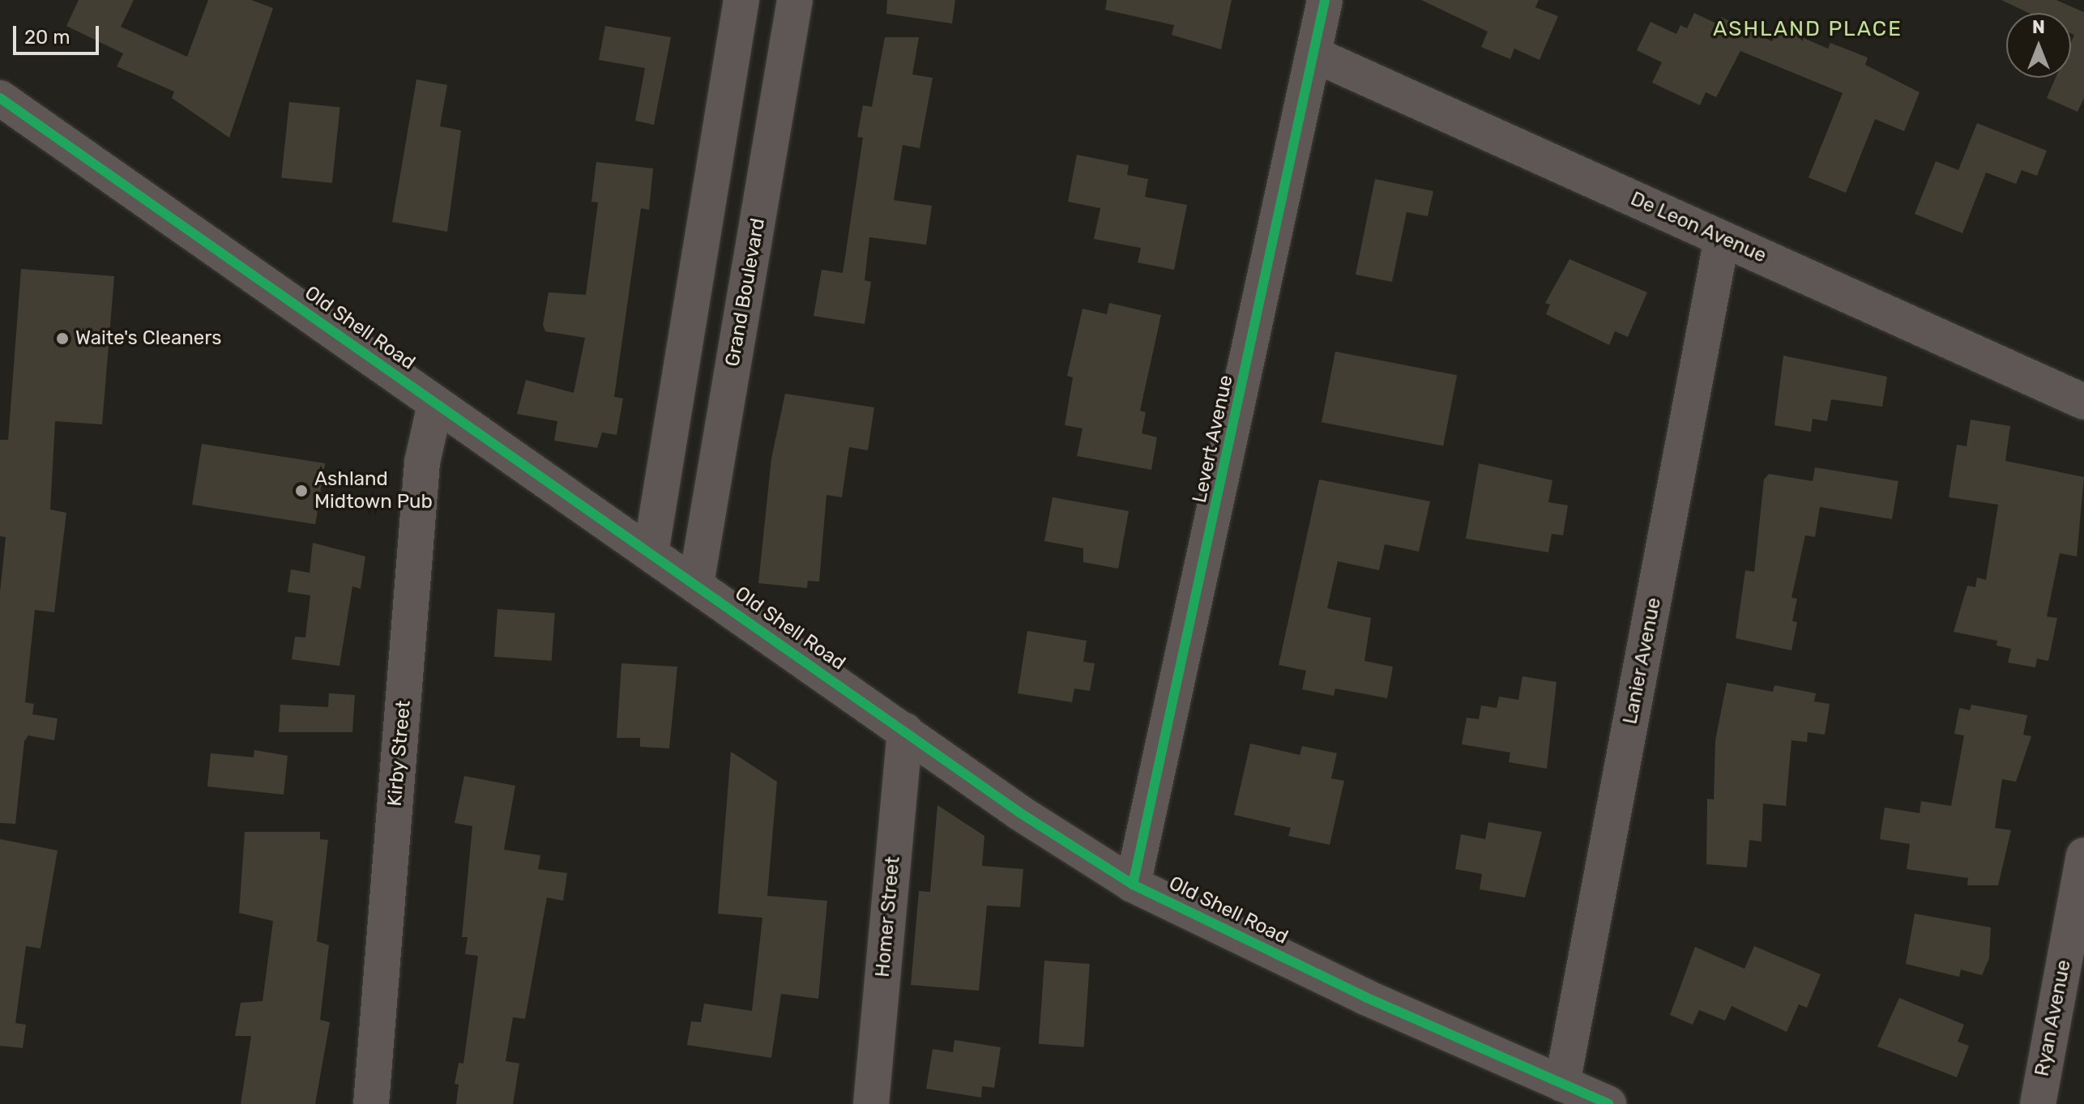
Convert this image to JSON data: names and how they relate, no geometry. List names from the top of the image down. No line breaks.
{"streets":{"street":["De Leon Avenue","Grand Boulevard","Old Shell Road","Levert Avenue","Lanier Avenue","Kirby Street","Homer Street","Ryan Avenue"]},"crossings":[["De Leon Avenue","Levert Avenue"],["De Leon Avenue","Lanier Avenue"],["Grand Boulevard","Old Shell Road"],["Old Shell Road","Levert Avenue"],["Old Shell Road","Lanier Avenue"],["Old Shell Road","Kirby Street"],["Old Shell Road","Homer Street"]],"districts":["ASHLAND PLACE"],"places":["Waite's Cleaners","Ashland Midtown Pub"],"scale_bar":"20 m","north":"top"}
